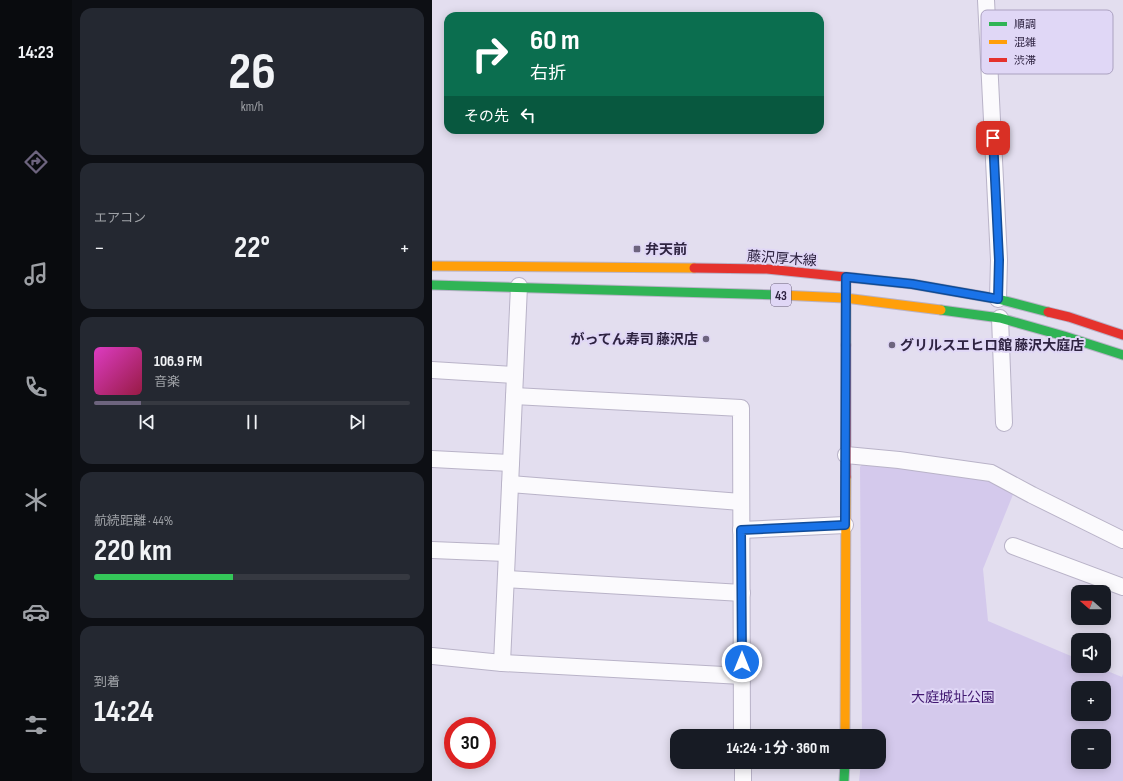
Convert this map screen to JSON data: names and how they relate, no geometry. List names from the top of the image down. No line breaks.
{"streets":{"main road":["藤沢厚木線","43"]},"parks":["大庭城址公園"],"places":{"transit":["弁天前"],"other":["がってん寿司 藤沢店","グリルスエヒロ館 藤沢大庭店"]},"legend":["順調","混雑","渋滞"],"north":"left","page":{"tabs":"14:23","tile":[["26","km/h"],"エアコン",["航続距離 · 44%","220 km"],["到着","14:24"]],"turn":["60 m","右折"],"then":"その先","heat":["−","22°","+"],"song":["106.9 FM","音楽"],"map_buttons":["+","−"],"limit":"30","trip":"14:24 · 1 分 · 360 m"}}
